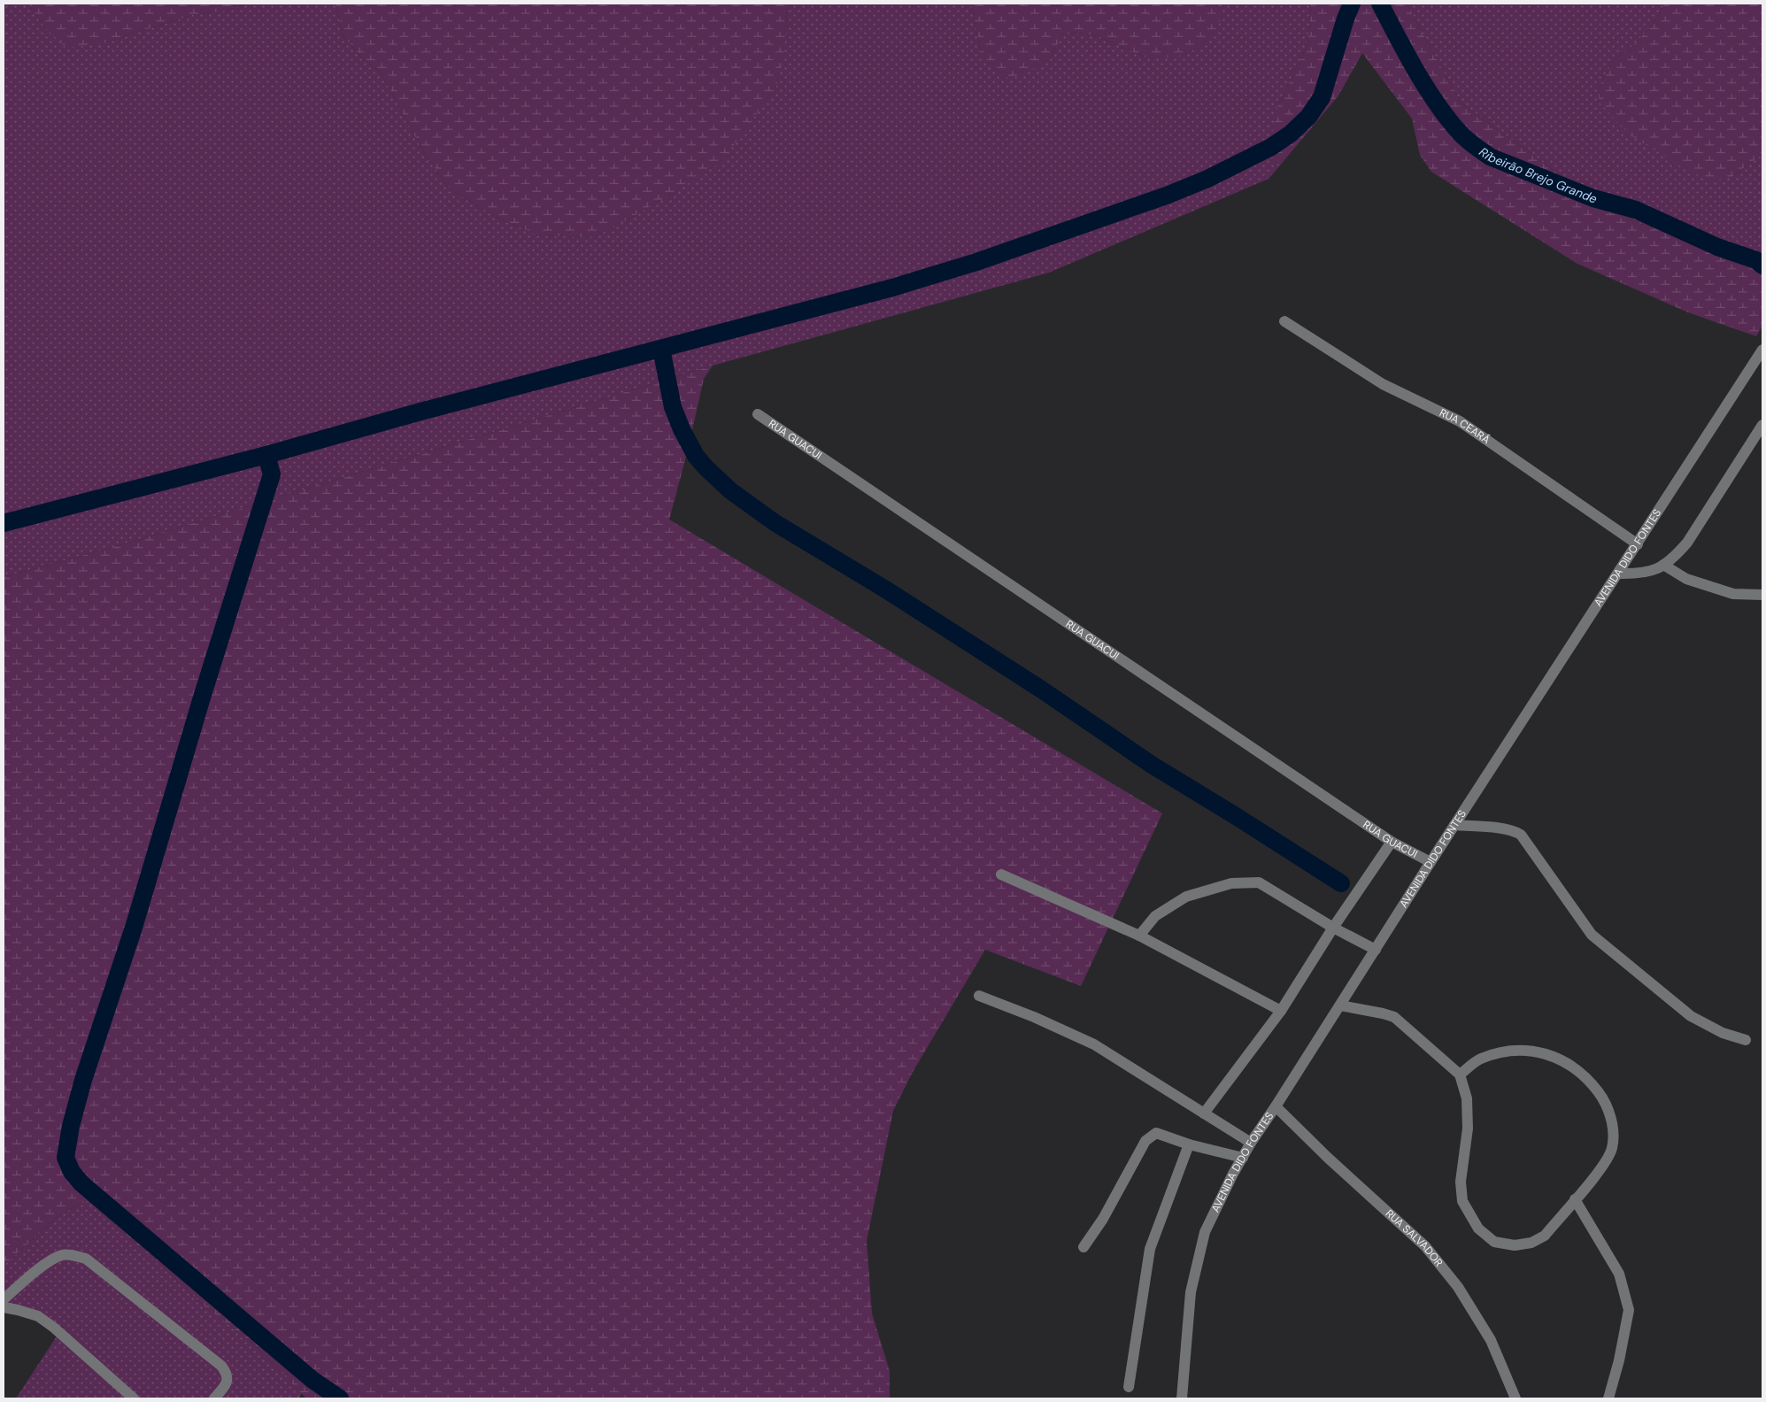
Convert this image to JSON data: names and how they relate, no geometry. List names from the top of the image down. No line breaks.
{"streets":{"street":["RUA CEARÁ","RUA GUACUI","AVENIDA DIDO FONTES","RUA SALVADOR"]},"crossings":[["RUA CEARÁ","AVENIDA DIDO FONTES"],["RUA GUACUI","AVENIDA DIDO FONTES"],["AVENIDA DIDO FONTES","RUA SALVADOR"]],"water":["Ribeirão Brejo Grande"]}
